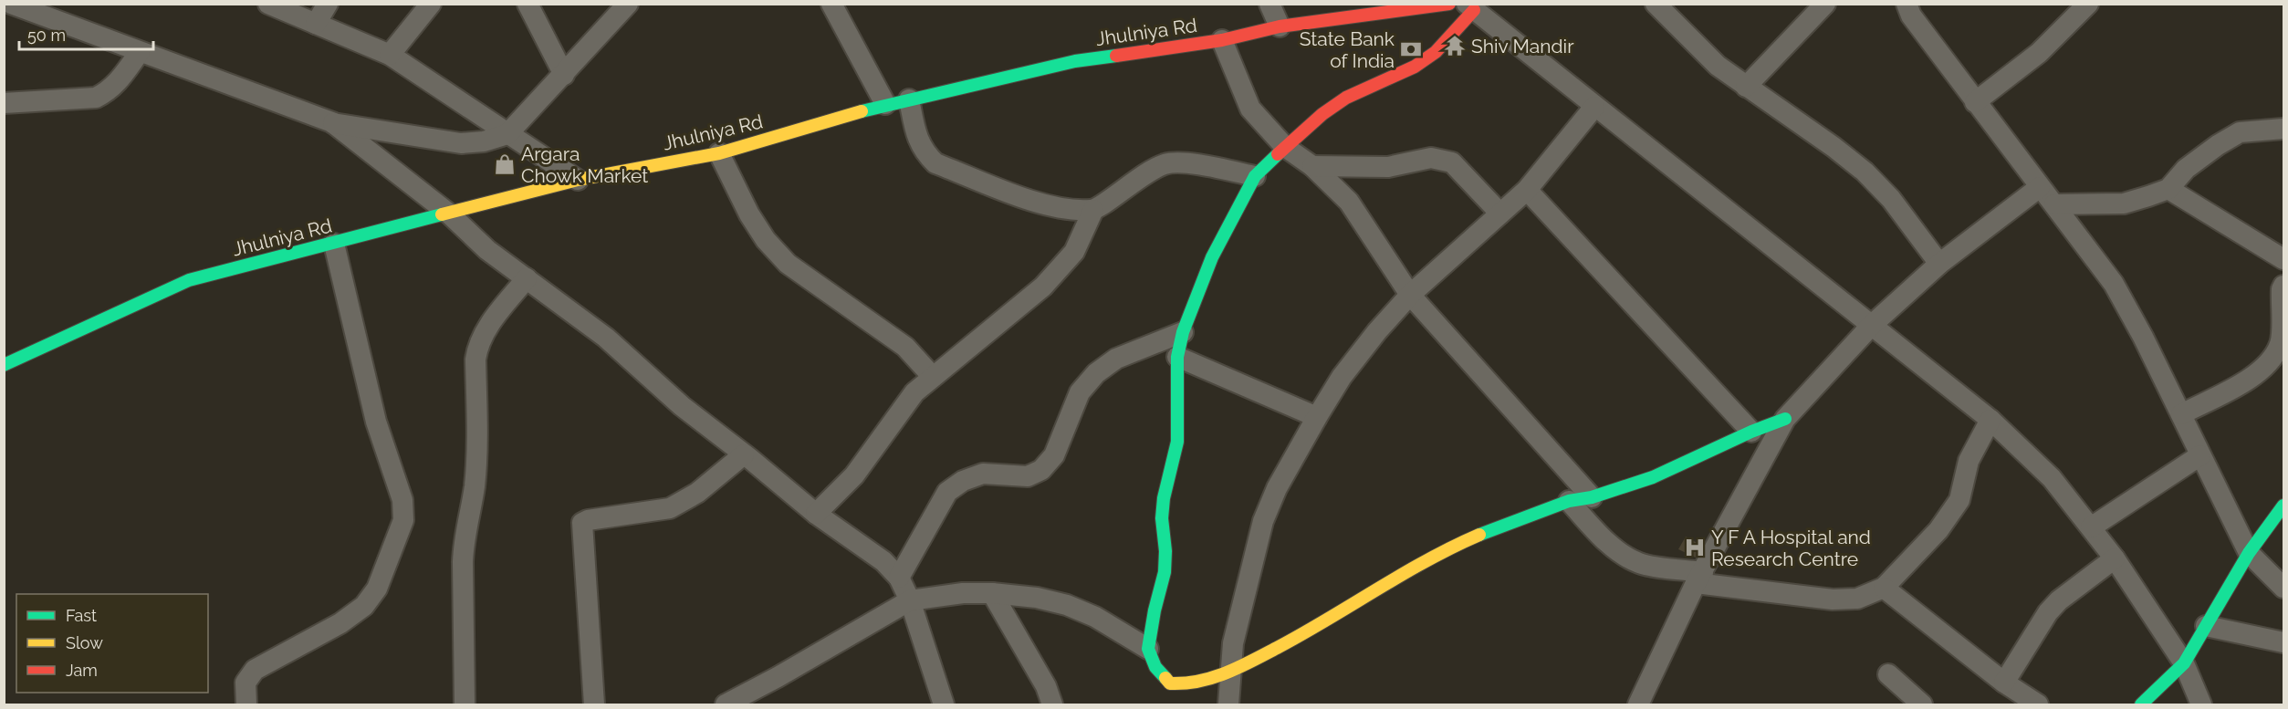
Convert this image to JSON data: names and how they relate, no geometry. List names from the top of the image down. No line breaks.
{"streets":{"street":["Jhulniya Rd"]},"places":{"temple":["Shiv Mandir"],"bank":["State Bank of India"],"shop":["Argara Chowk Market"],"hospital":["Y F A Hospital and Research Centre"]},"legend":["Fast","Slow","Jam"],"scale_bar":"50 m"}
